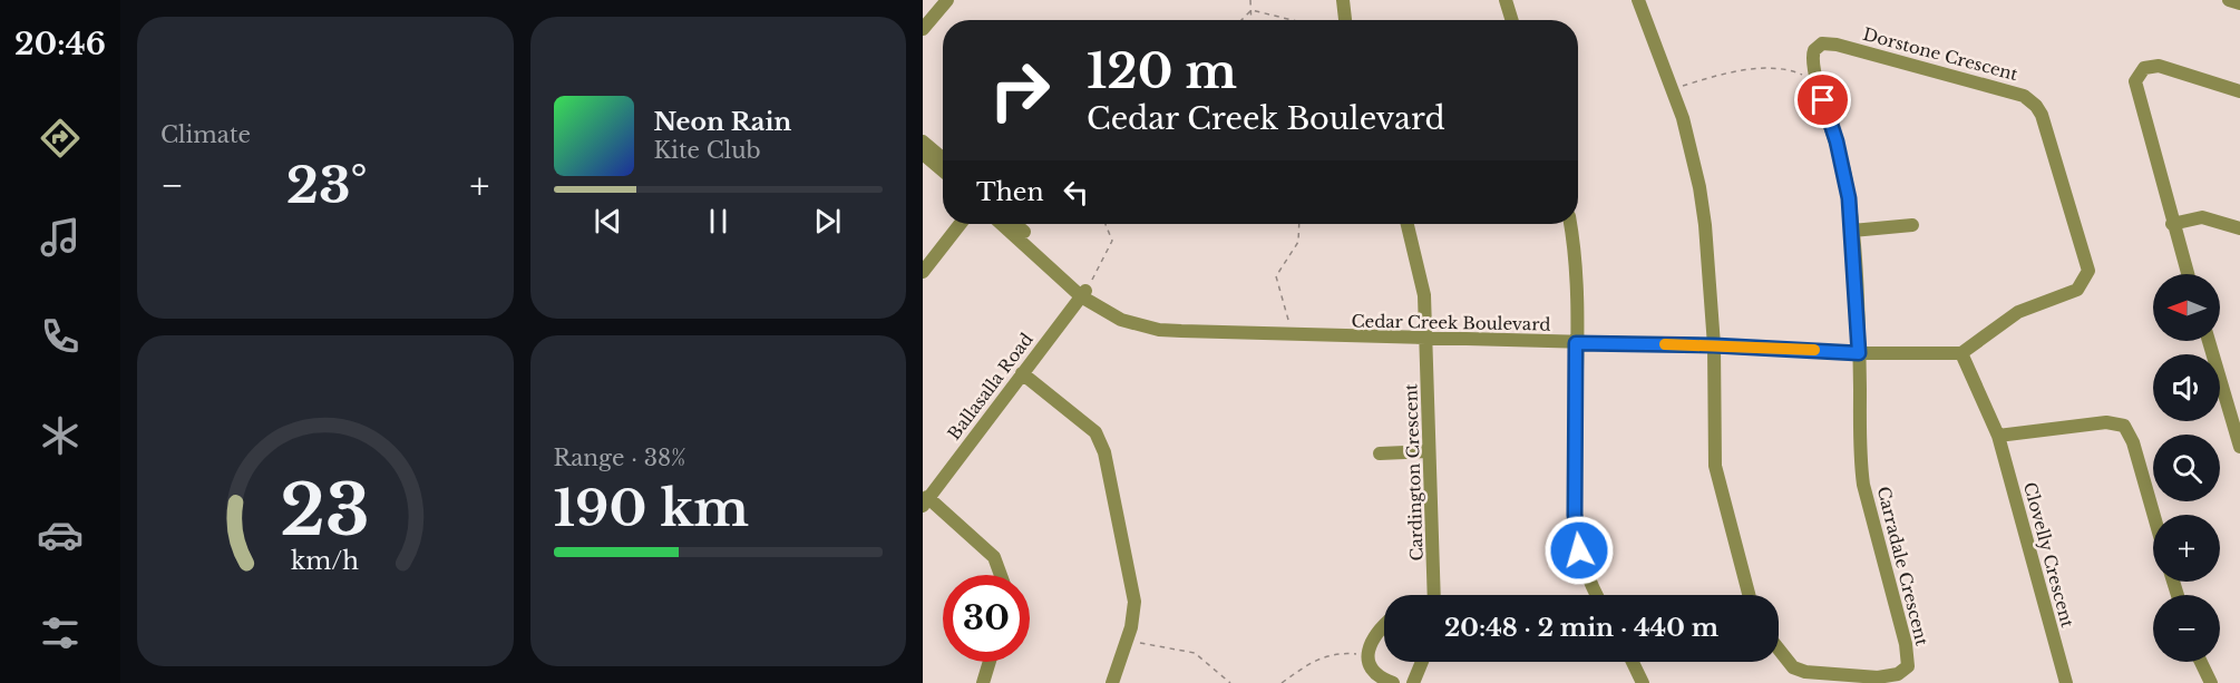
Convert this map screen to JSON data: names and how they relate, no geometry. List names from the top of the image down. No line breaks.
{"streets":{"street":["Dorstone Crescent","Cedar Creek Boulevard","Ballasalla Road","Cardington Crescent","Clovelly Crescent","Carradale Crescent"]},"crossings":[["Dorstone Crescent","Cedar Creek Boulevard"],["Dorstone Crescent","Clovelly Crescent"],["Dorstone Crescent","Carradale Crescent"],["Cedar Creek Boulevard","Ballasalla Road"],["Cedar Creek Boulevard","Cardington Crescent"],["Cedar Creek Boulevard","Clovelly Crescent"],["Cedar Creek Boulevard","Carradale Crescent"]],"north":"left","page":{"tabs":"20:46","tile":["Climate",["Range · 38%","190 km"]],"turn":["120 m","Cedar Creek Boulevard"],"song":["Neon Rain","Kite Club"],"heat":["−","23°","+"],"then":"Then","map_buttons":["+","−"],"limit":"30","trip":"20:48 · 2 min · 440 m","gauge":["23","km/h"]}}
